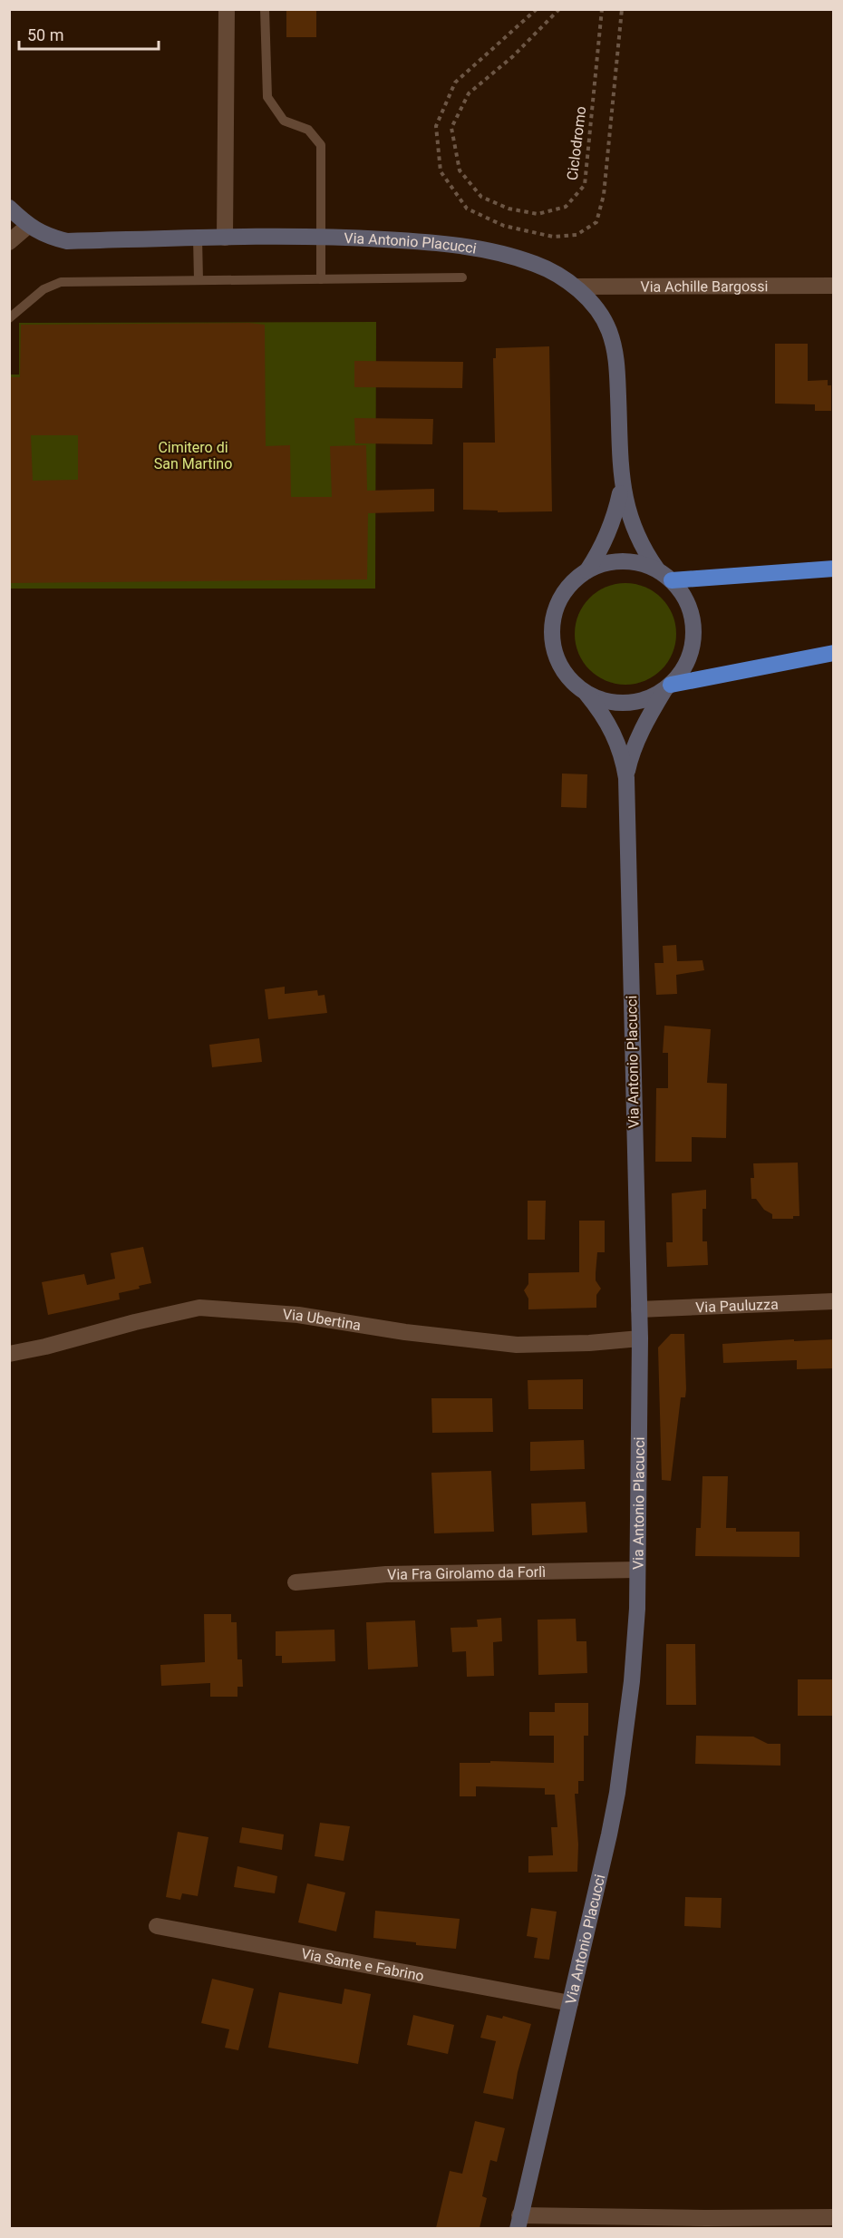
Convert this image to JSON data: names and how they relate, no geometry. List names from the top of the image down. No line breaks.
{"streets":{"main road":["Via Antonio Placucci"],"street":["Via Achille Bargossi","Via Pauluzza","Via Ubertina","Via Fra Girolamo da Forlì","Via Sante e Fabrino"],"path":["Ciclodromo"]},"crossings":[["Via Antonio Placucci","Via Achille Bargossi"],["Via Antonio Placucci","Via Pauluzza"],["Via Antonio Placucci","Via Ubertina"],["Via Antonio Placucci","Via Fra Girolamo da Forlì"],["Via Antonio Placucci","Via Sante e Fabrino"]],"parks":["Cimitero di San Martino"],"scale_bar":"50 m"}
